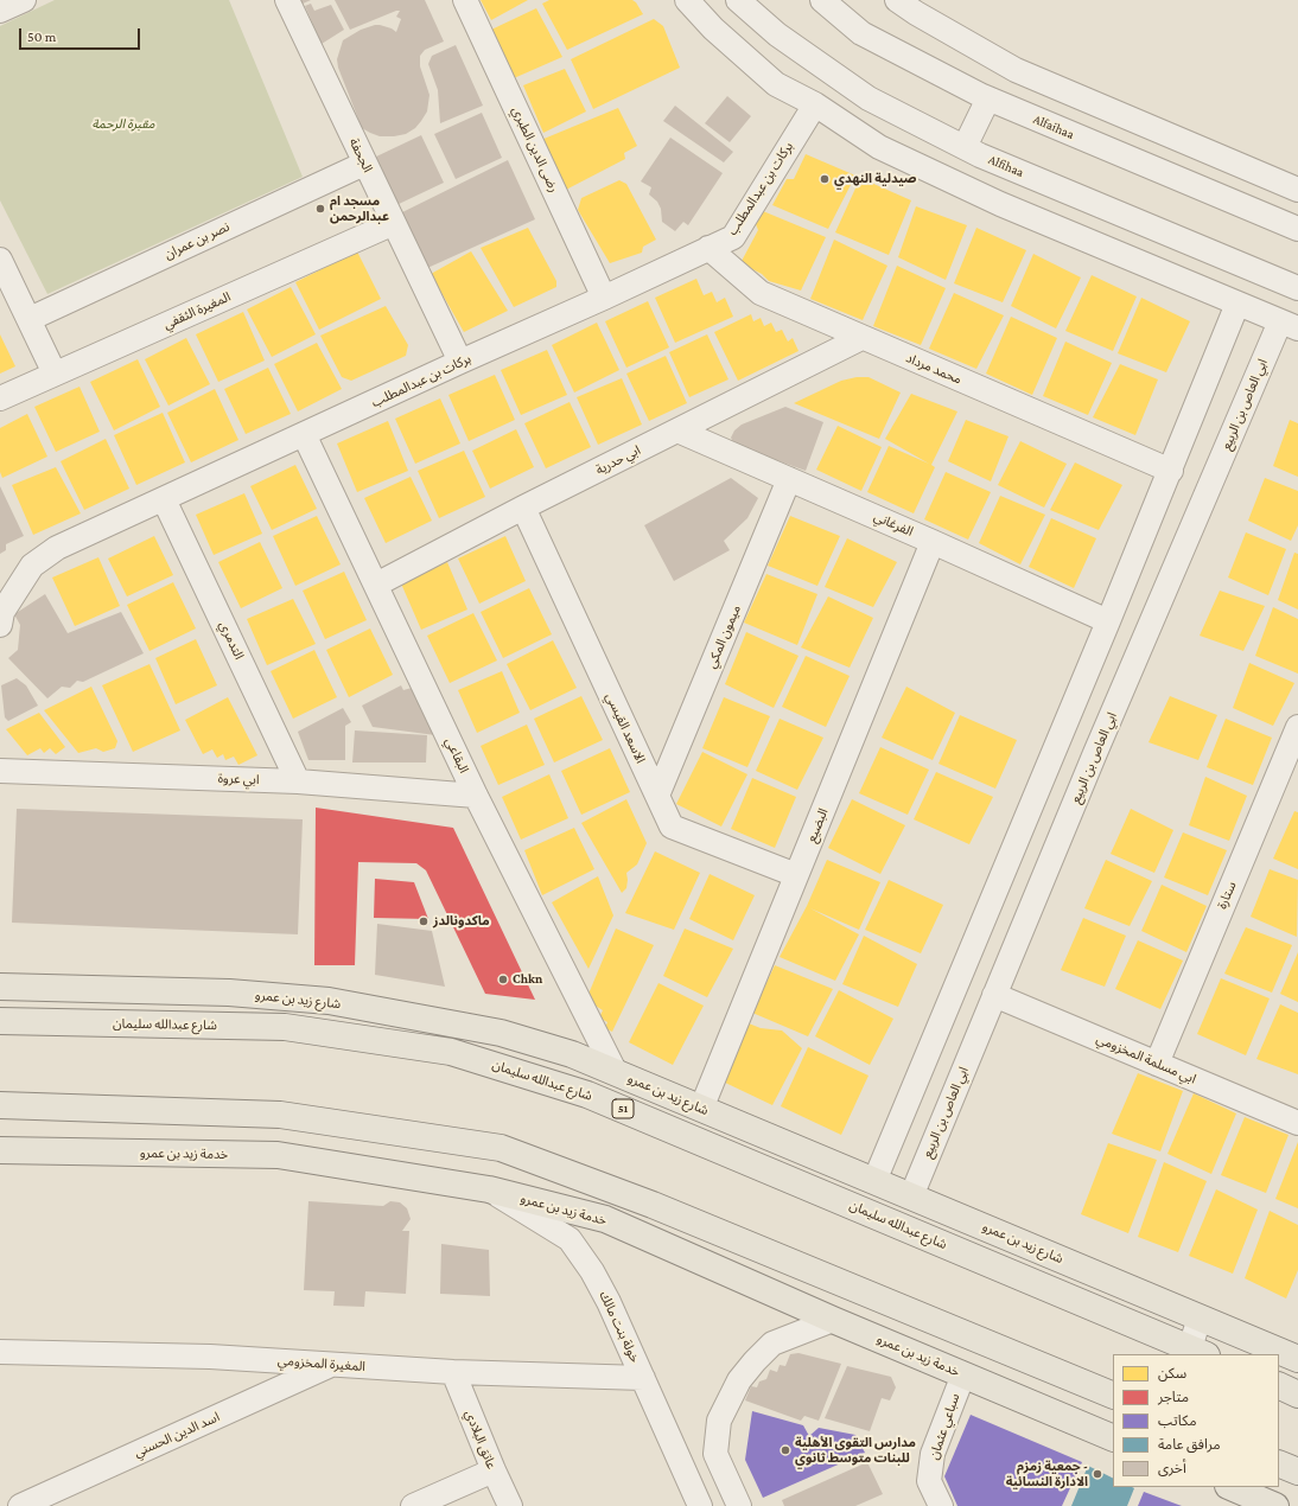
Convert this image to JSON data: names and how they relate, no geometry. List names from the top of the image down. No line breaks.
{"streets":{"main road":["شارع زيد بن عمرو","شارع عبدالله سليمان","51","خدمة زيد بن عمرو"],"street":["Alfaihaa","رضى الدين الطبري","الجحفة","Alfihaa","بركات بن عبدالمطلب","نصر بن عمران","المغيرة الثقفي","محمد مرداد","ابي العاص بن الربيع","ابي حدرية","الفرغاني","ميمون المكي","التدمري","الاسعد القيسي","البقاعي","ابي عروة","البضيع","ستارة","ابي مسلمة المخزومي","خولة بنت مالك","المغيرة المخزومي","سباعي عثمان","اسد الدين الحسني","عاتق البلادي"]},"crossings":[["رضى الدين الطبري","بركات بن عبدالمطلب"],["الجحفة","بركات بن عبدالمطلب"],["الجحفة","نصر بن عمران"],["الجحفة","المغيرة الثقفي"],["بركات بن عبدالمطلب","محمد مرداد"],["بركات بن عبدالمطلب","التدمري"],["بركات بن عبدالمطلب","البقاعي"],["محمد مرداد","ابي حدرية"],["ابي العاص بن الربيع","شارع زيد بن عمرو"],["ابي العاص بن الربيع","ابي مسلمة المخزومي"],["ابي حدرية","الفرغاني"],["ابي حدرية","الاسعد القيسي"],["ابي حدرية","البقاعي"],["الفرغاني","ميمون المكي"],["الفرغاني","البضيع"],["ميمون المكي","الاسعد القيسي"],["التدمري","ابي عروة"],["الاسعد القيسي","البضيع"],["البقاعي","ابي عروة"],["البقاعي","شارع زيد بن عمرو"],["البضيع","شارع زيد بن عمرو"],["ستارة","ابي مسلمة المخزومي"],["خدمة زيد بن عمرو","خولة بنت مالك"],["خدمة زيد بن عمرو","سباعي عثمان"],["خولة بنت مالك","المغيرة المخزومي"],["المغيرة المخزومي","اسد الدين الحسني"],["المغيرة المخزومي","عاتق البلادي"]],"parks":["مقبرة الرحمة"],"places":["صيدلية النهدي","مسجد ام عبدالرحمن","ماكدونالدز","Chkn","مدارس التقوى الأهلية للبنات متوسط ثانوي","جمعية زمزم - الادارة النسائية"],"legend":["سكن","متاجر","مكاتب","مرافق عامة","أخرى"],"scale_bar":"50 m"}
